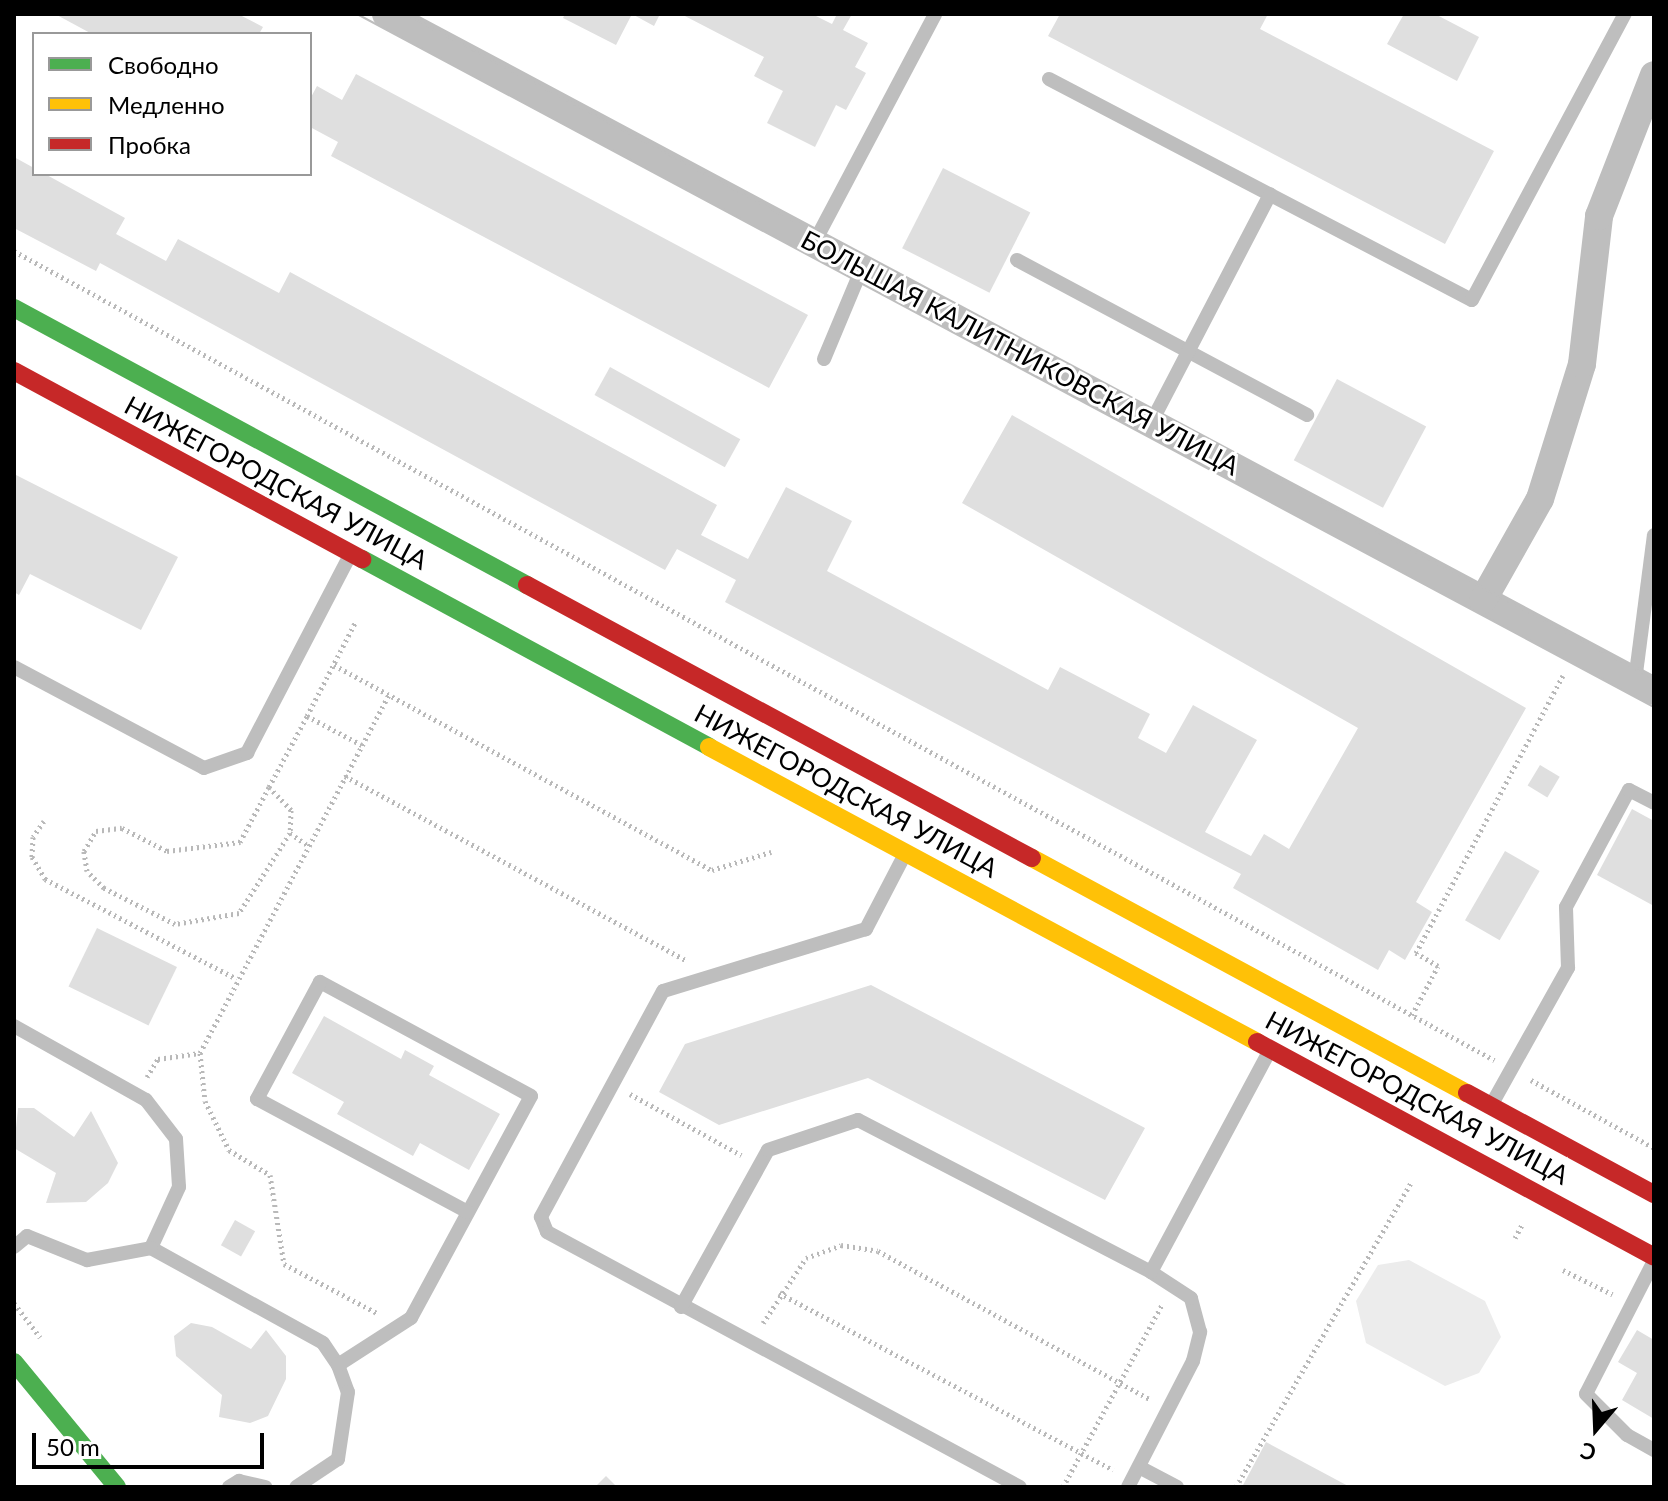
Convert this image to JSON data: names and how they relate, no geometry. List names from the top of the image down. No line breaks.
{"streets":{"main road":["НИЖЕГОРОДСКАЯ УЛИЦА"],"street":["БОЛЬШАЯ КАЛИТНИКОВСКАЯ УЛИЦА"]},"legend":["Свободно","Медленно","Пробка"],"scale_bar":"50 m","north":"bottom"}
